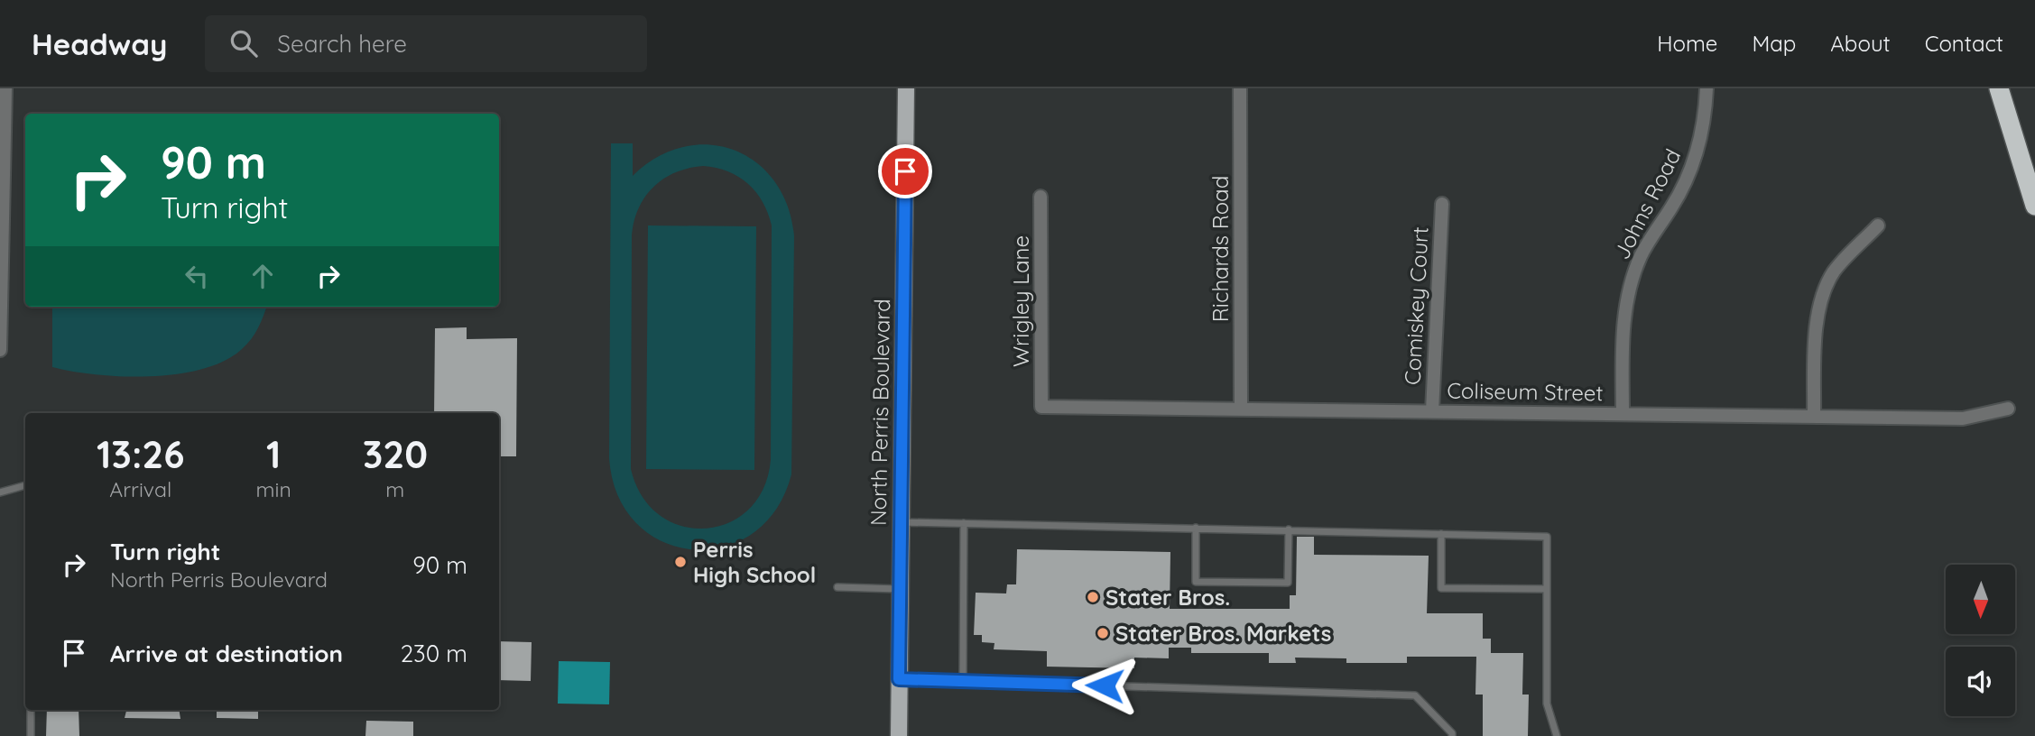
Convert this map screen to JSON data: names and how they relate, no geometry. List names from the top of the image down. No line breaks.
{"streets":{"main road":["North Perris Boulevard"],"street":["Johns Road","Richards Road","Wrigley Lane","Comiskey Court","Coliseum Street"]},"crossings":[["Johns Road","Coliseum Street"],["Richards Road","Coliseum Street"],["Wrigley Lane","Coliseum Street"],["Comiskey Court","Coliseum Street"]],"places":["Perris High School","Stater Bros.","Stater Bros. Markets"],"north":"bottom","page":{"header":"Headway","search":"Search here","nav":["Home","Map","About","Contact"],"turn":["90 m","Turn right"],"eta":["13:26","Arrival","1","min","320","m"],"list":[{"name":"Turn right","note":"North Perris Boulevard","value":"90 m"},{"name":"Arrive at destination","value":"230 m"}]}}
